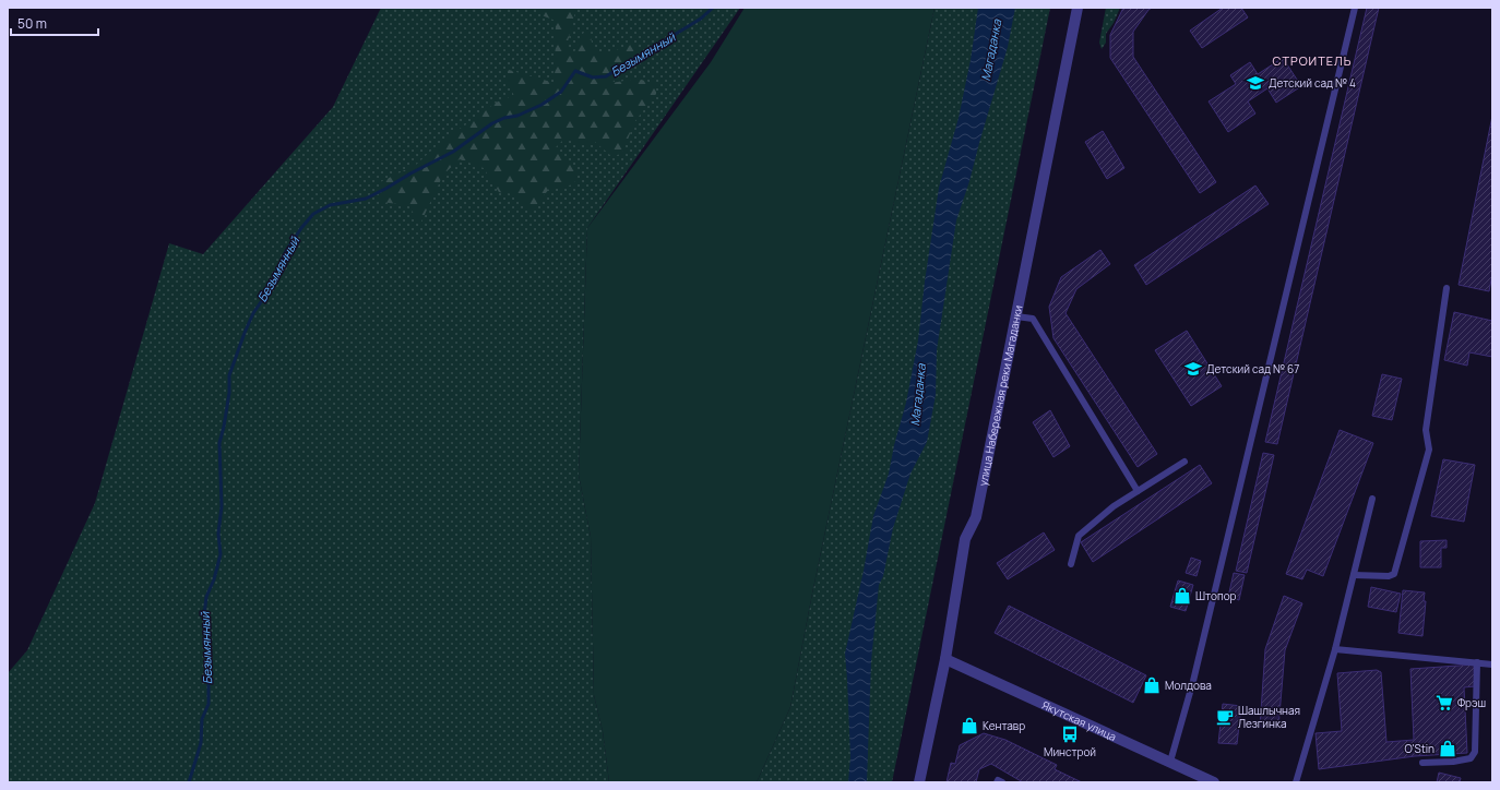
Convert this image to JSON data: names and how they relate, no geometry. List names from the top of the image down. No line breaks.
{"streets":{"street":["улица Набережная реки Магаданки","Якутская улица"]},"crossings":[["улица Набережная реки Магаданки","Якутская улица"]],"districts":["СТРОИТЕЛЬ"],"water":["Магаданка","Безымянный"],"places":{"school or university":["Детский сад № 4","Детский сад № 67"],"shop":["Штопор","Молдова","Кентавр","O'Stin"],"supermarket":["Фрэш"],"cafe":["Шашлычная Лезгинка"],"bus stop":["Минстрой"]},"scale_bar":"50 m"}
